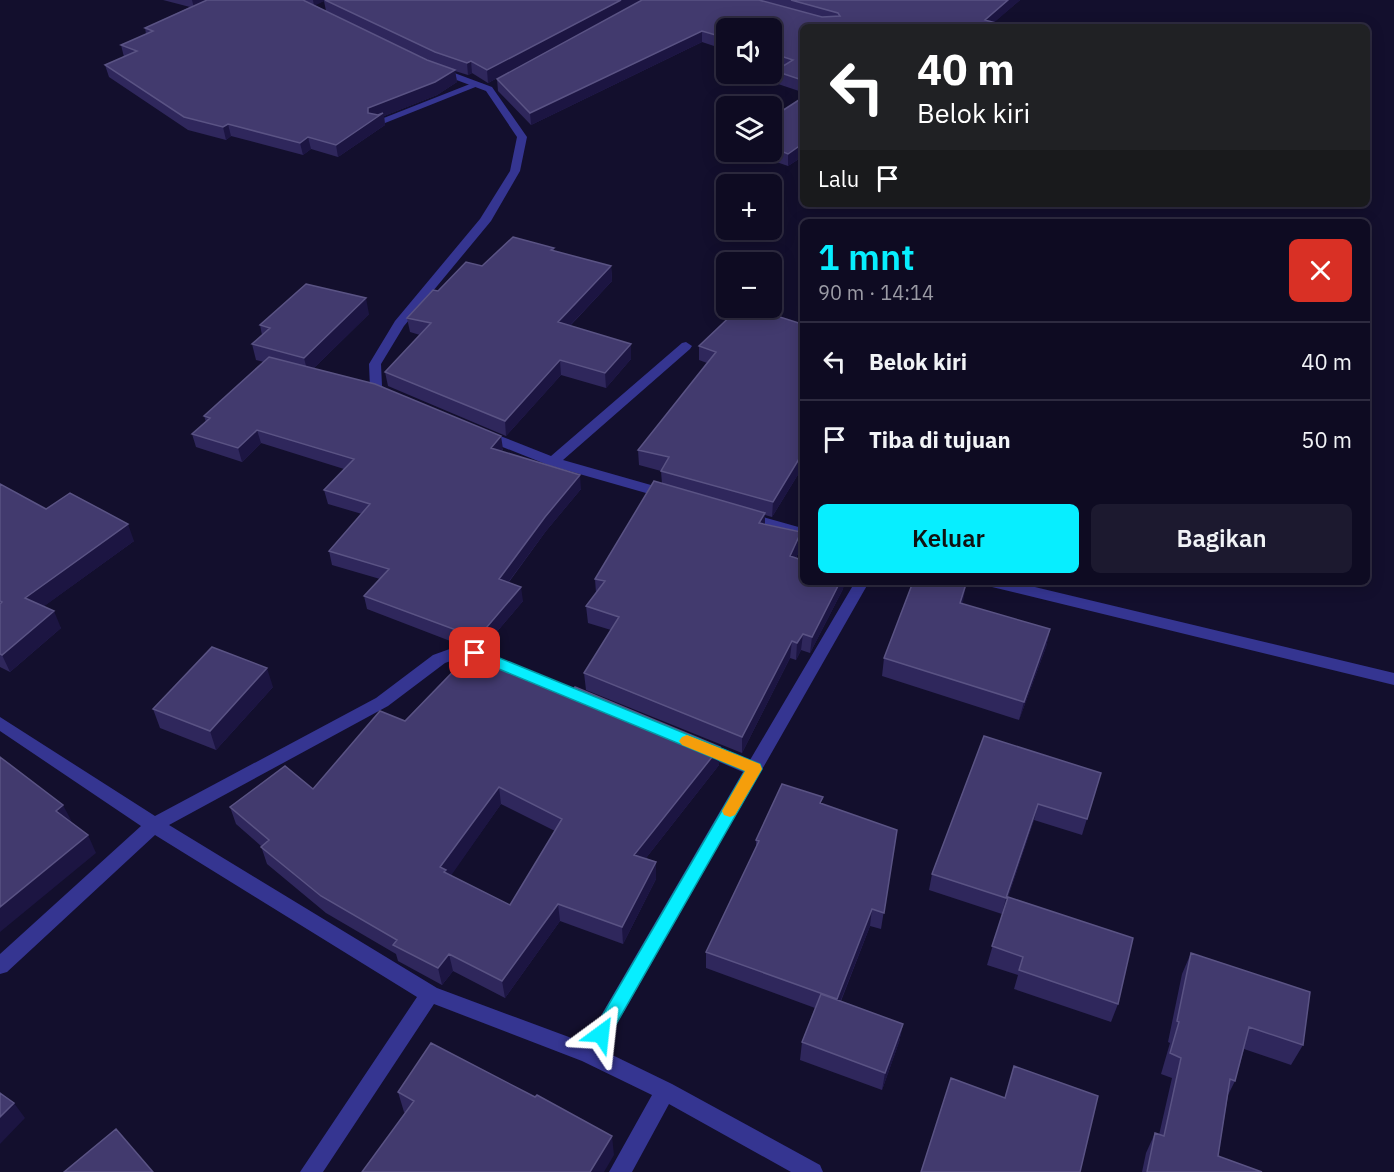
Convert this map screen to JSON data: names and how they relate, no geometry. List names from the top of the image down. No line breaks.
{"page":{"map_buttons":["+","−"],"turn":["40 m","Belok kiri"],"then":"Lalu","heading":["1 mnt","90 m · 14:14"],"list":[{"name":"Belok kiri","value":"40 m"},{"name":"Tiba di tujuan","value":"50 m"}],"buttons":["Keluar","Bagikan"]}}
